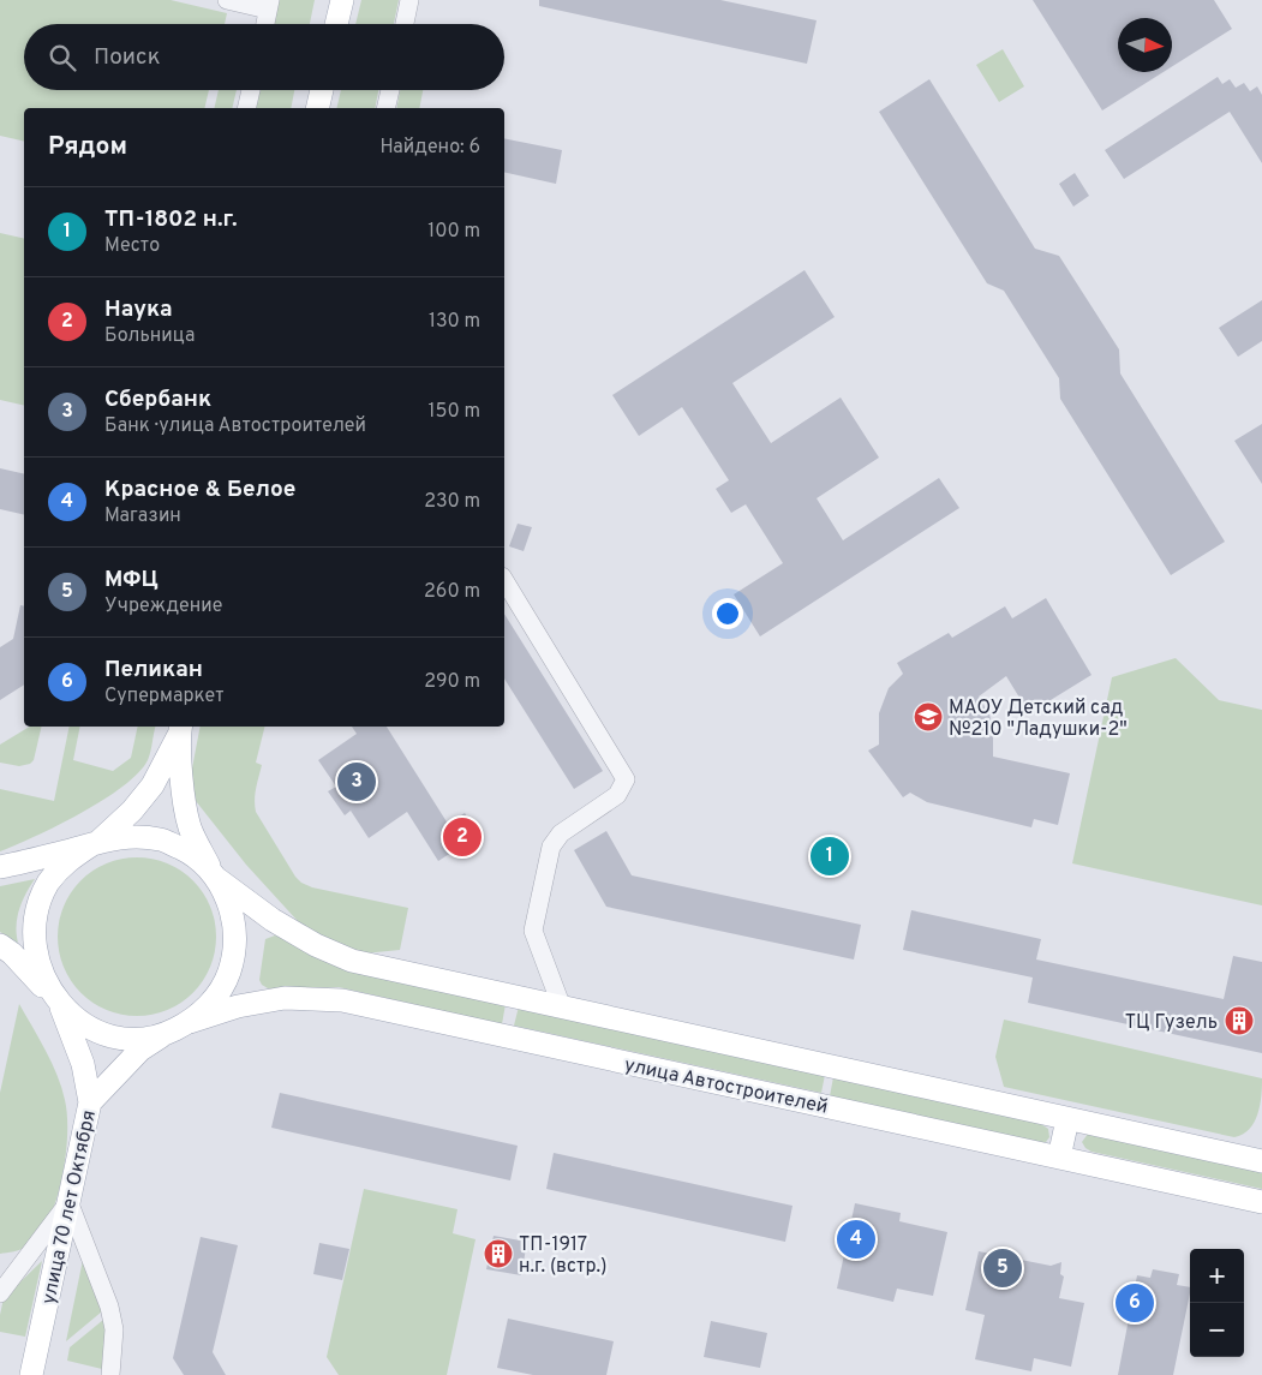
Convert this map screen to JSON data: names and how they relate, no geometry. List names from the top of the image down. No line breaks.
{"streets":{"main road":["улица Автостроителей","улица 70 лет Октября"]},"crossings":[["улица Автостроителей","улица 70 лет Октября"]],"places":{"school or university":["МАОУ Детский сад №210 \"Ладушки-2\""],"building":["ТЦ Гузель","ТП-1917 н.г. (встр.)"]},"north":"right","page":{"search":"Поиск","heading":["Рядом","Найдено: 6"],"list":[{"mark":"1","name":"ТП-1802 н.г.","note":"Место","value":"100 m"},{"mark":"2","name":"Наука","note":"Больница","value":"130 m"},{"mark":"3","name":"Сбербанк","note":"Банк · улица Автостроителей","value":"150 m"},{"mark":"4","name":"Красное & Белое","note":"Магазин","value":"230 m"},{"mark":"5","name":"МФЦ","note":"Учреждение","value":"260 m"},{"mark":"6","name":"Пеликан","note":"Супермаркет","value":"290 m"}],"pins":["3","2","1","4","5","6"],"map_buttons":["+","−"]}}
